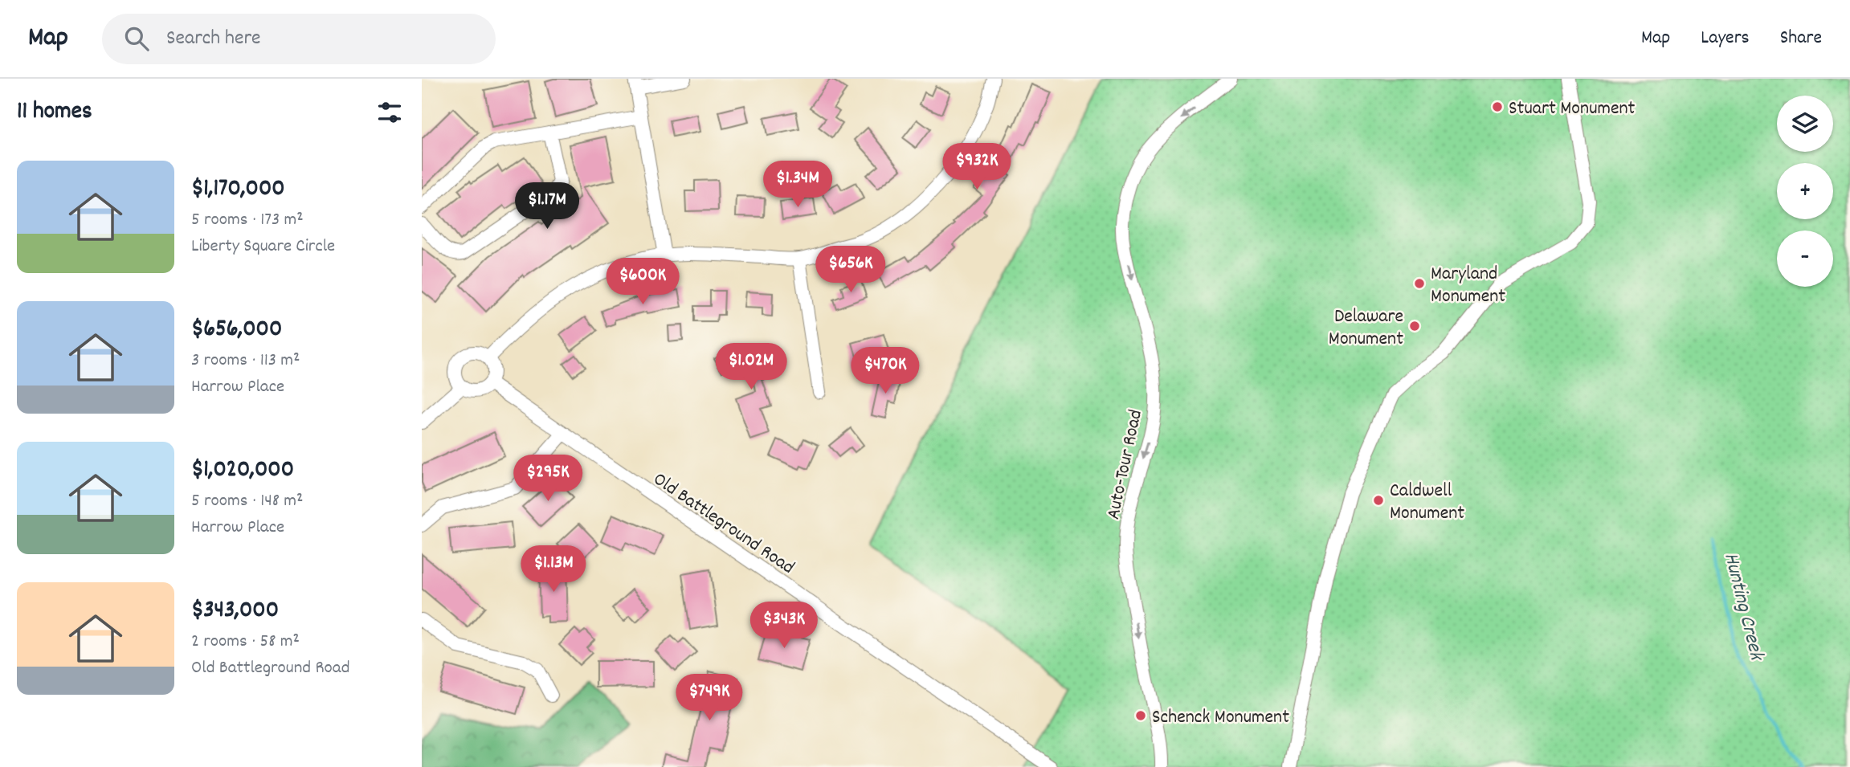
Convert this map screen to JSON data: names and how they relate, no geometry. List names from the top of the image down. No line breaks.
{"streets":{"street":["Auto-Tour Road","Old Battleground Road"]},"one_way":["Auto-Tour Road"],"water":["Hunting Creek"],"places":["Stuart Monument","Maryland Monument","Delaware Monument","Caldwell Monument","Schenck Monument"],"page":{"header":"Map","search":"Search here","nav":["Map","Layers","Share"],"heading":"11 homes","map_buttons":["+","−"],"price":["$932K","$1.34M","$1.17M","$656K","$600K","$1.02M","$470K","$295K","$1.13M","$343K","$749K"],"list":[{"name":"$1,170,000","note":"5 rooms · 173 m² · Liberty Square Circle"},{"name":"$656,000","note":"3 rooms · 113 m² · Harrow Place"},{"name":"$1,020,000","note":"5 rooms · 148 m² · Harrow Place"},{"name":"$343,000","note":"2 rooms · 58 m² · Old Battleground Road"}]}}
